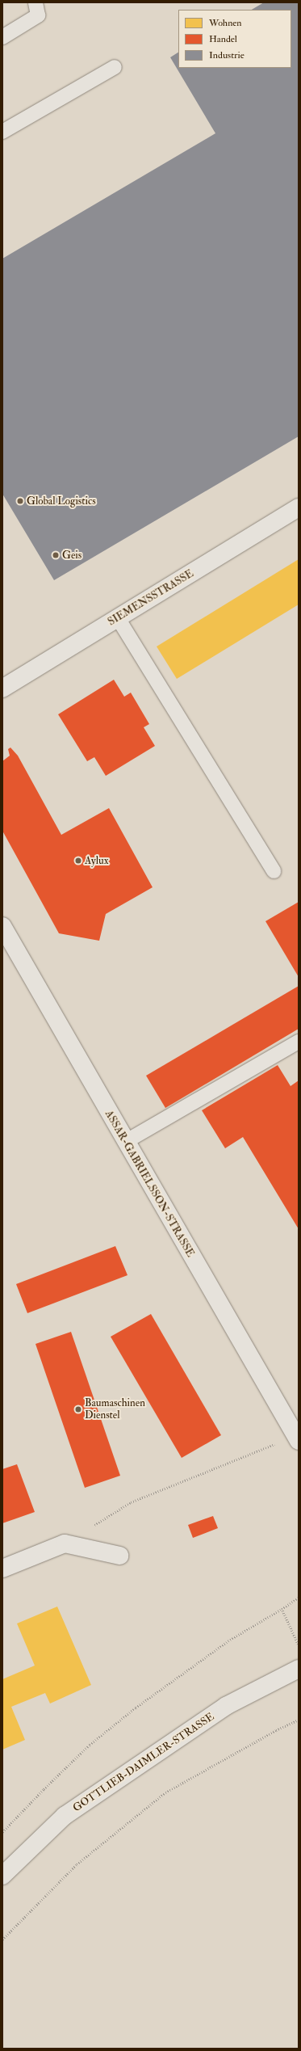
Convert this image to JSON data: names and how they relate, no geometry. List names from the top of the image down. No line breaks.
{"streets":{"street":["SIEMENSSTRASSE","ASSAR-GABRIELSSON-STRASSE","GOTTLIEB-DAIMLER-STRASSE"]},"places":["Global Logistics","Geis","Aylux","Baumaschinen Dienstel"],"legend":["Wohnen","Handel","Industrie"]}
